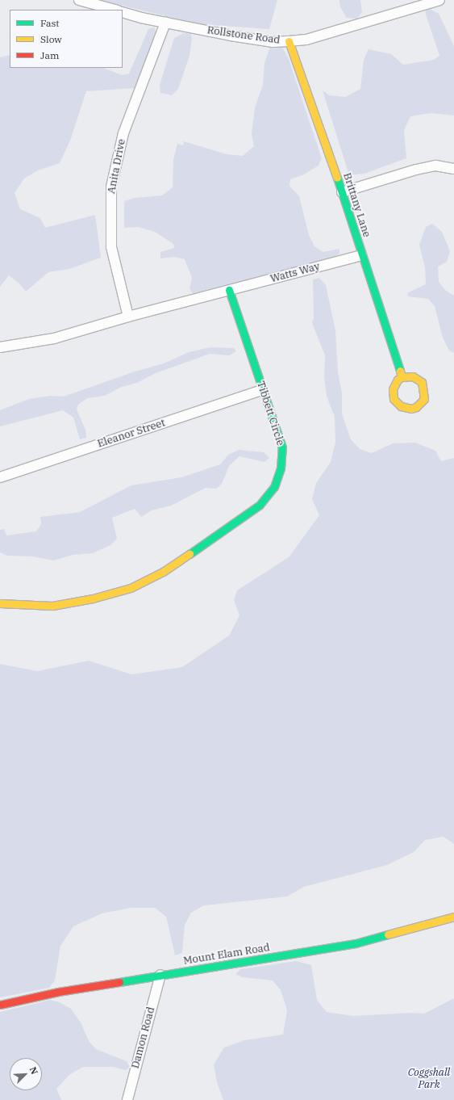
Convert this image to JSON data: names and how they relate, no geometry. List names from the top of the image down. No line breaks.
{"streets":{"street":["Rollstone Road","Anita Drive","Brittany Lane","Watts Way","Tibbett Circle","Eleanor Street","Mount Elam Road","Damon Road"]},"crossings":[["Rollstone Road","Anita Drive"],["Rollstone Road","Brittany Lane"],["Brittany Lane","Watts Way"],["Watts Way","Tibbett Circle"],["Tibbett Circle","Eleanor Street"],["Mount Elam Road","Damon Road"]],"parks":["Coggshall Park"],"legend":["Fast","Slow","Jam"],"north":"top right"}
